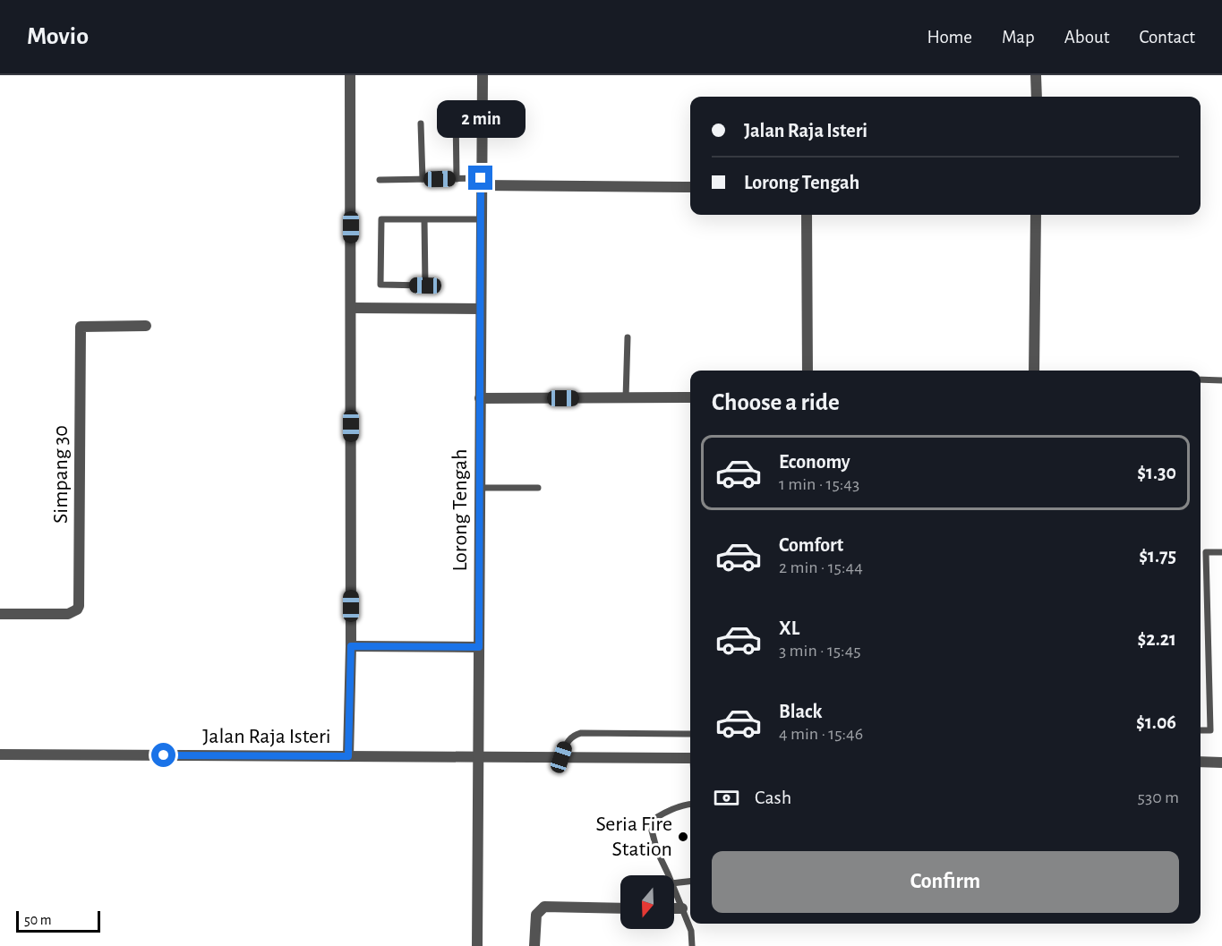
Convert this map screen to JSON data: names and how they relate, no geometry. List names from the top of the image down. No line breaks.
{"streets":{"street":["Simpang 30","Lorong Tengah","Jalan Raja Isteri"]},"crossings":[["Lorong Tengah","Jalan Raja Isteri"]],"places":["Seria Fire Station"],"scale_bar":"50 m","north":"bottom","page":{"header":"Movio","nav":["Home","Map","About","Contact"],"banner":["Jalan Raja Isteri","Lorong Tengah"],"bubble":"2 min","heading":"Choose a ride","list":[{"name":"Economy","note":"1 min · 15:43","value":"$1.30"},{"name":"Comfort","note":"2 min · 15:44","value":"$1.75"},{"name":"XL","note":"3 min · 15:45","value":"$2.21"},{"name":"Black","note":"4 min · 15:46","value":"$1.06"}],"pay":["Cash","530 m"],"buttons":"Confirm","scale":"50 m"}}
